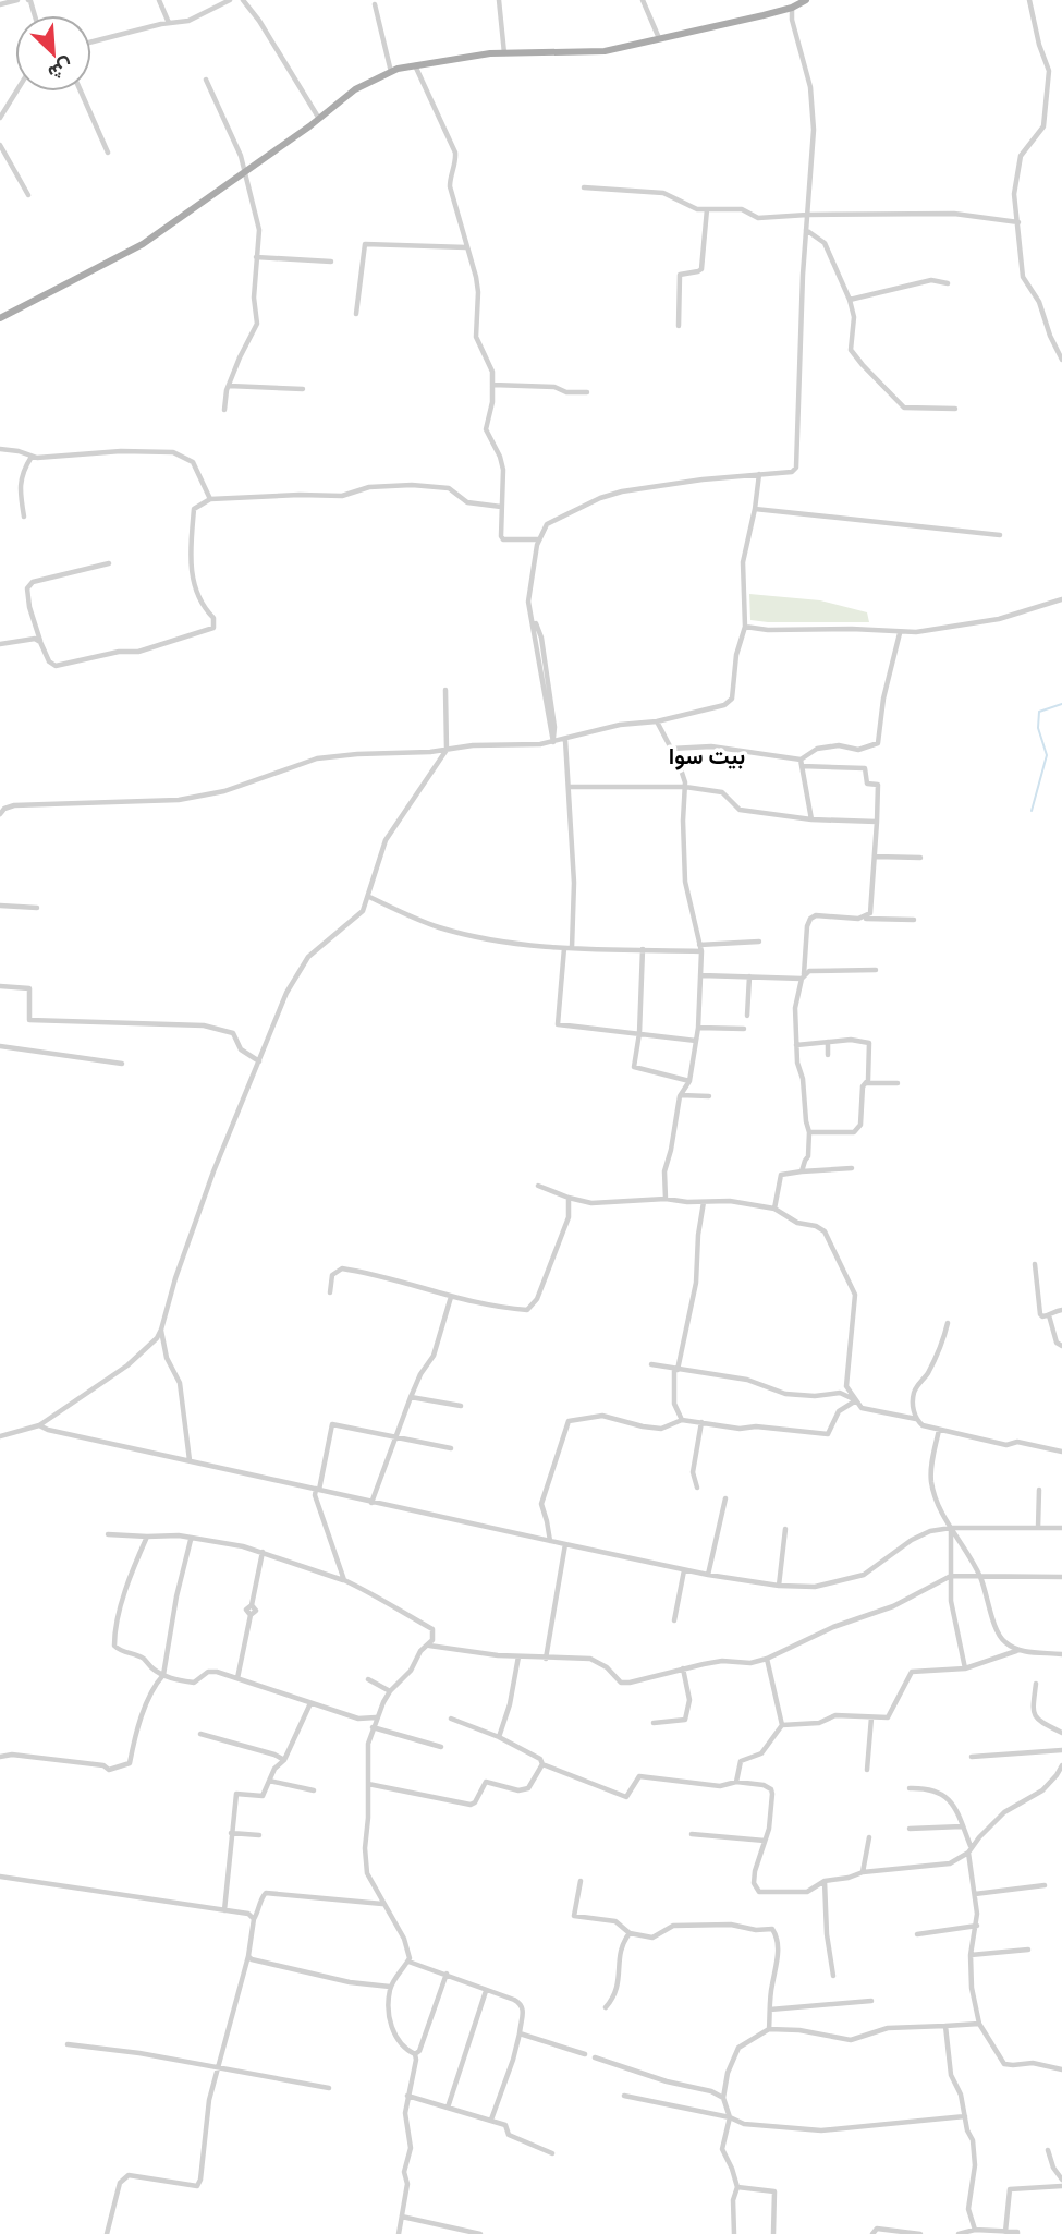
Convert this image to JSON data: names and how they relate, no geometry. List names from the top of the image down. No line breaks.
{"districts":["بيت سوا"],"north":"bottom right"}
